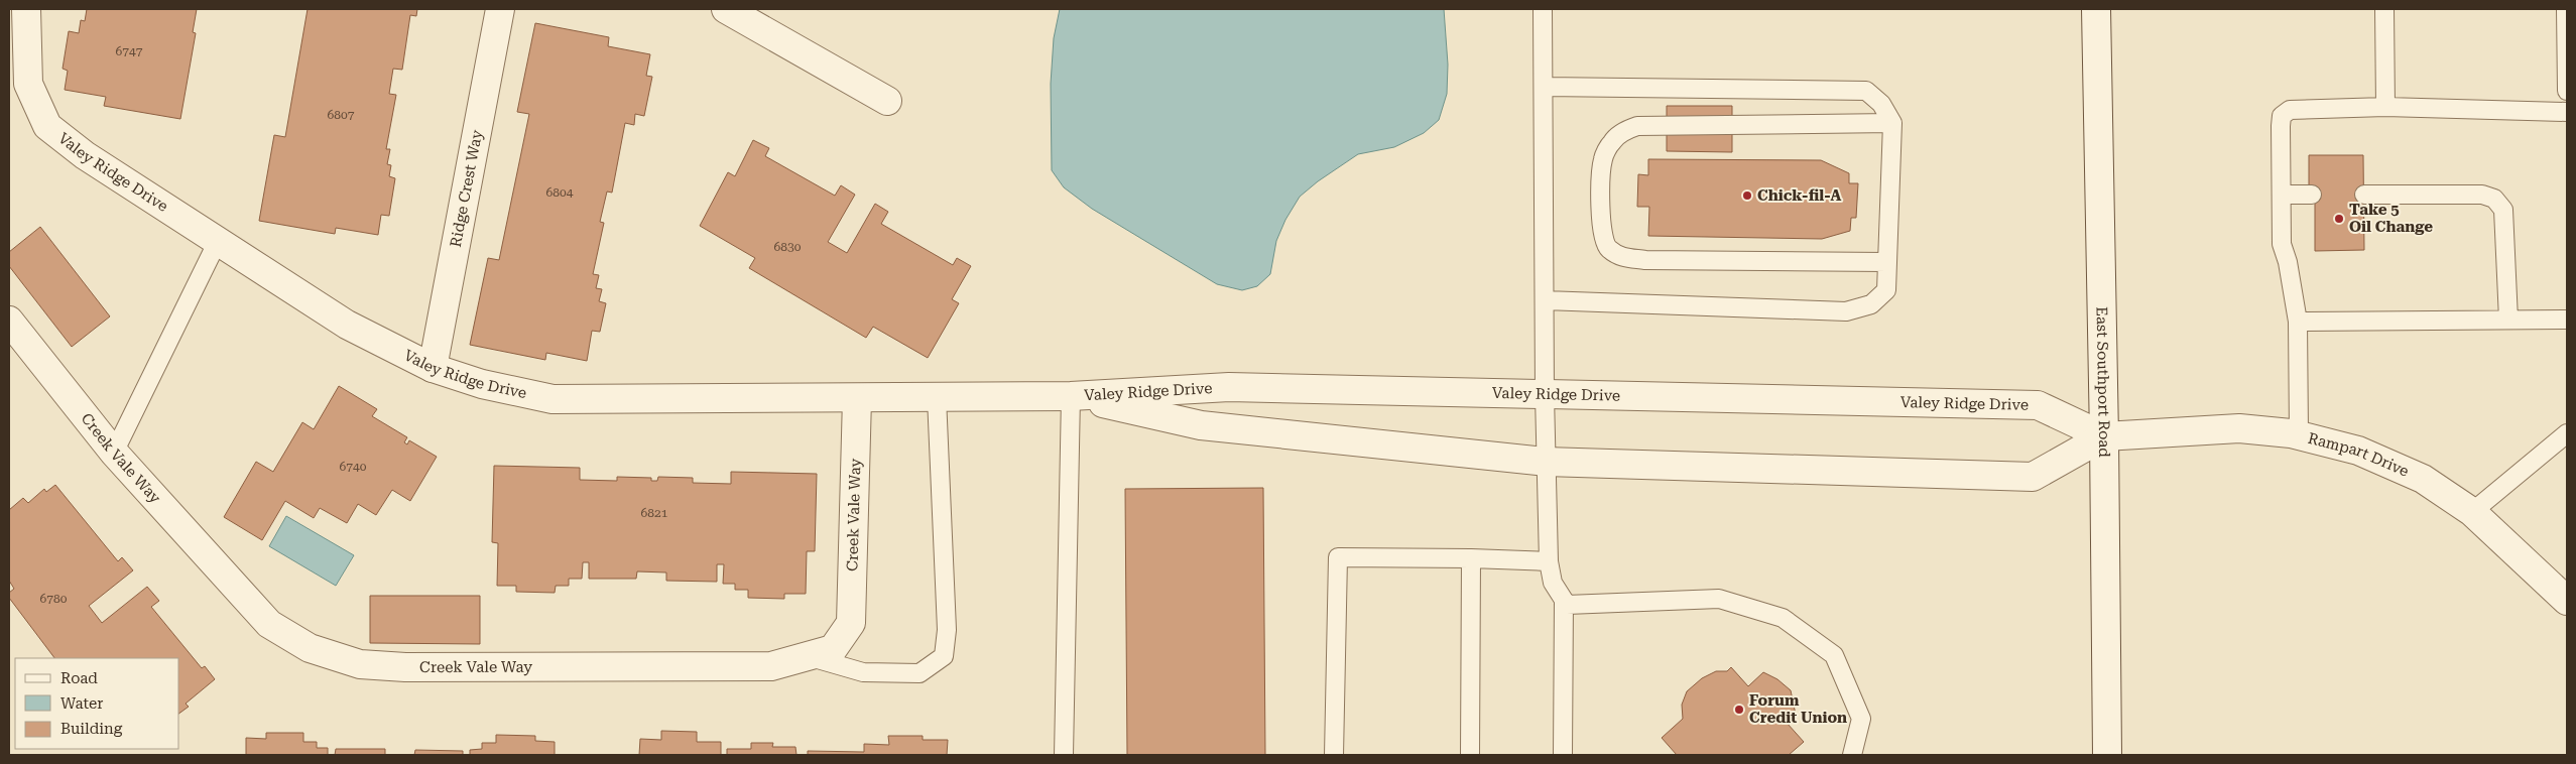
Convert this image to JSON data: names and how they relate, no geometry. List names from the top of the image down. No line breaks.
{"streets":{"street":["Valey Ridge Drive","Ridge Crest Way","East Southport Road","Rampart Drive","Creek Vale Way"]},"crossings":[["Valey Ridge Drive","Ridge Crest Way"],["Valey Ridge Drive","East Southport Road"],["Valey Ridge Drive","Rampart Drive"],["Valey Ridge Drive","Creek Vale Way"],["East Southport Road","Rampart Drive"]],"places":["Chick-fil-A","Take 5 Oil Change","Forum Credit Union"],"house_numbers":["6747","6807","6804","6830","6740","6821","6780"],"legend":["Road","Water","Building"]}
